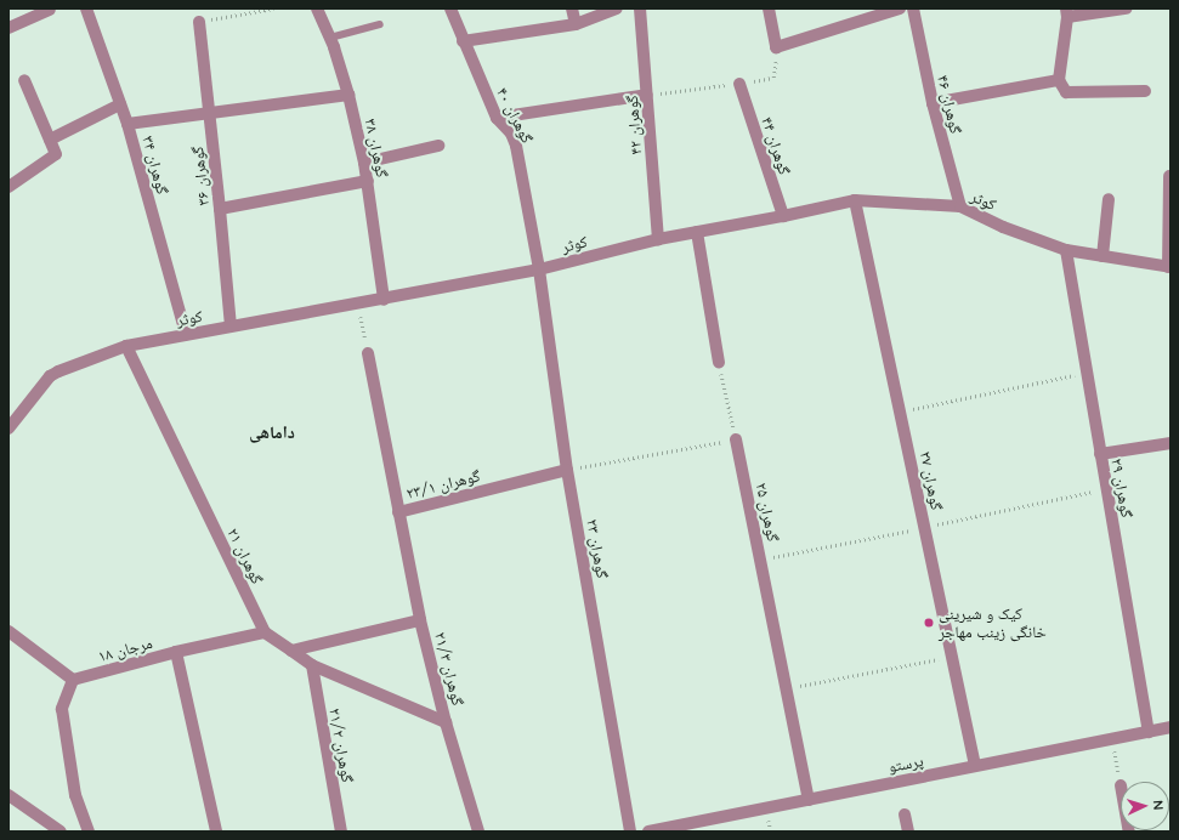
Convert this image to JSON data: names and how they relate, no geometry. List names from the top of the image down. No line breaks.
{"streets":{"street":["گوهران ۴۶","گوهران ۴۰","گوهران ۴۲","گوهران ۴۴","گوهران ۳۸","گوهران ۳۴","گوهران ۳۶","کوثر","گوهران ۲۷","گوهران ۲۳/۱","گوهران ۲۹","گوهران ۲۵","گوهران ۲۳","گوهران ۲۱","مرجان ۱۸","گوهران ۲۱/۳","گوهران ۲۱/۲","پرستو"]},"crossings":[["گوهران ۴۶","کوثر"],["گوهران ۴۰","کوثر"],["گوهران ۴۰","گوهران ۲۳"],["گوهران ۴۲","کوثر"],["گوهران ۴۴","کوثر"],["گوهران ۳۸","کوثر"],["گوهران ۳۴","کوثر"],["گوهران ۳۶","کوثر"],["کوثر","گوهران ۲۷"],["کوثر","گوهران ۲۹"],["کوثر","گوهران ۲۳"],["کوثر","گوهران ۲۱"],["گوهران ۲۷","پرستو"],["گوهران ۲۳/۱","گوهران ۲۳"],["گوهران ۲۳/۱","گوهران ۲۱/۳"],["گوهران ۲۹","پرستو"],["گوهران ۲۵","پرستو"],["گوهران ۲۱","مرجان ۱۸"],["گوهران ۲۱","گوهران ۲۱/۳"],["گوهران ۲۱","گوهران ۲۱/۲"]],"districts":["داماهی"],"places":["کیک و شیرینی خانگی زینب مهاجر"],"north":"right"}
